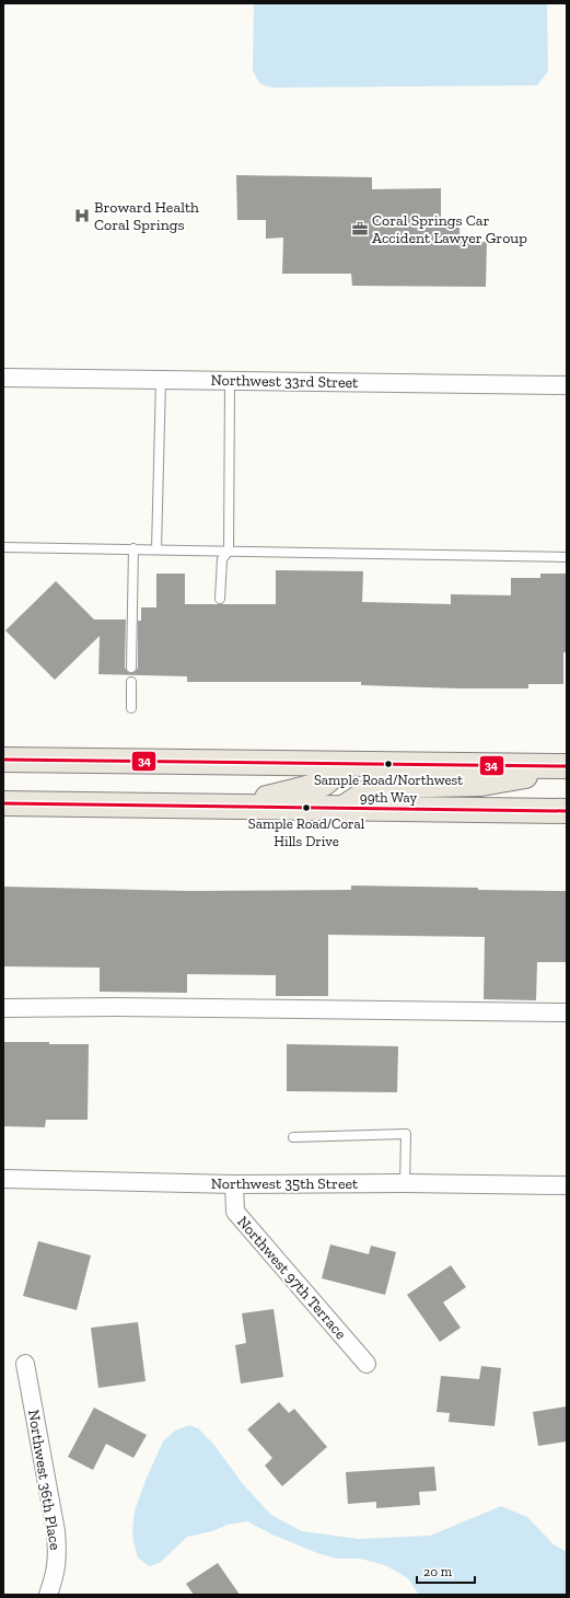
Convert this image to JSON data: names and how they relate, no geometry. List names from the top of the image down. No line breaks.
{"streets":{"street":["Northwest 33rd Street","Northwest 35th Street","Northwest 97th Terrace","Northwest 36th Place"]},"crossings":[["Northwest 35th Street","Northwest 97th Terrace"]],"places":{"hospital":["Broward Health Coral Springs"],"office":["Coral Springs Car Accident Lawyer Group"],"other":["Sample Road/Northwest 99th Way","Sample Road/Coral Hills Drive"]},"lines":["transit line 34"],"scale_bar":"20 m"}
